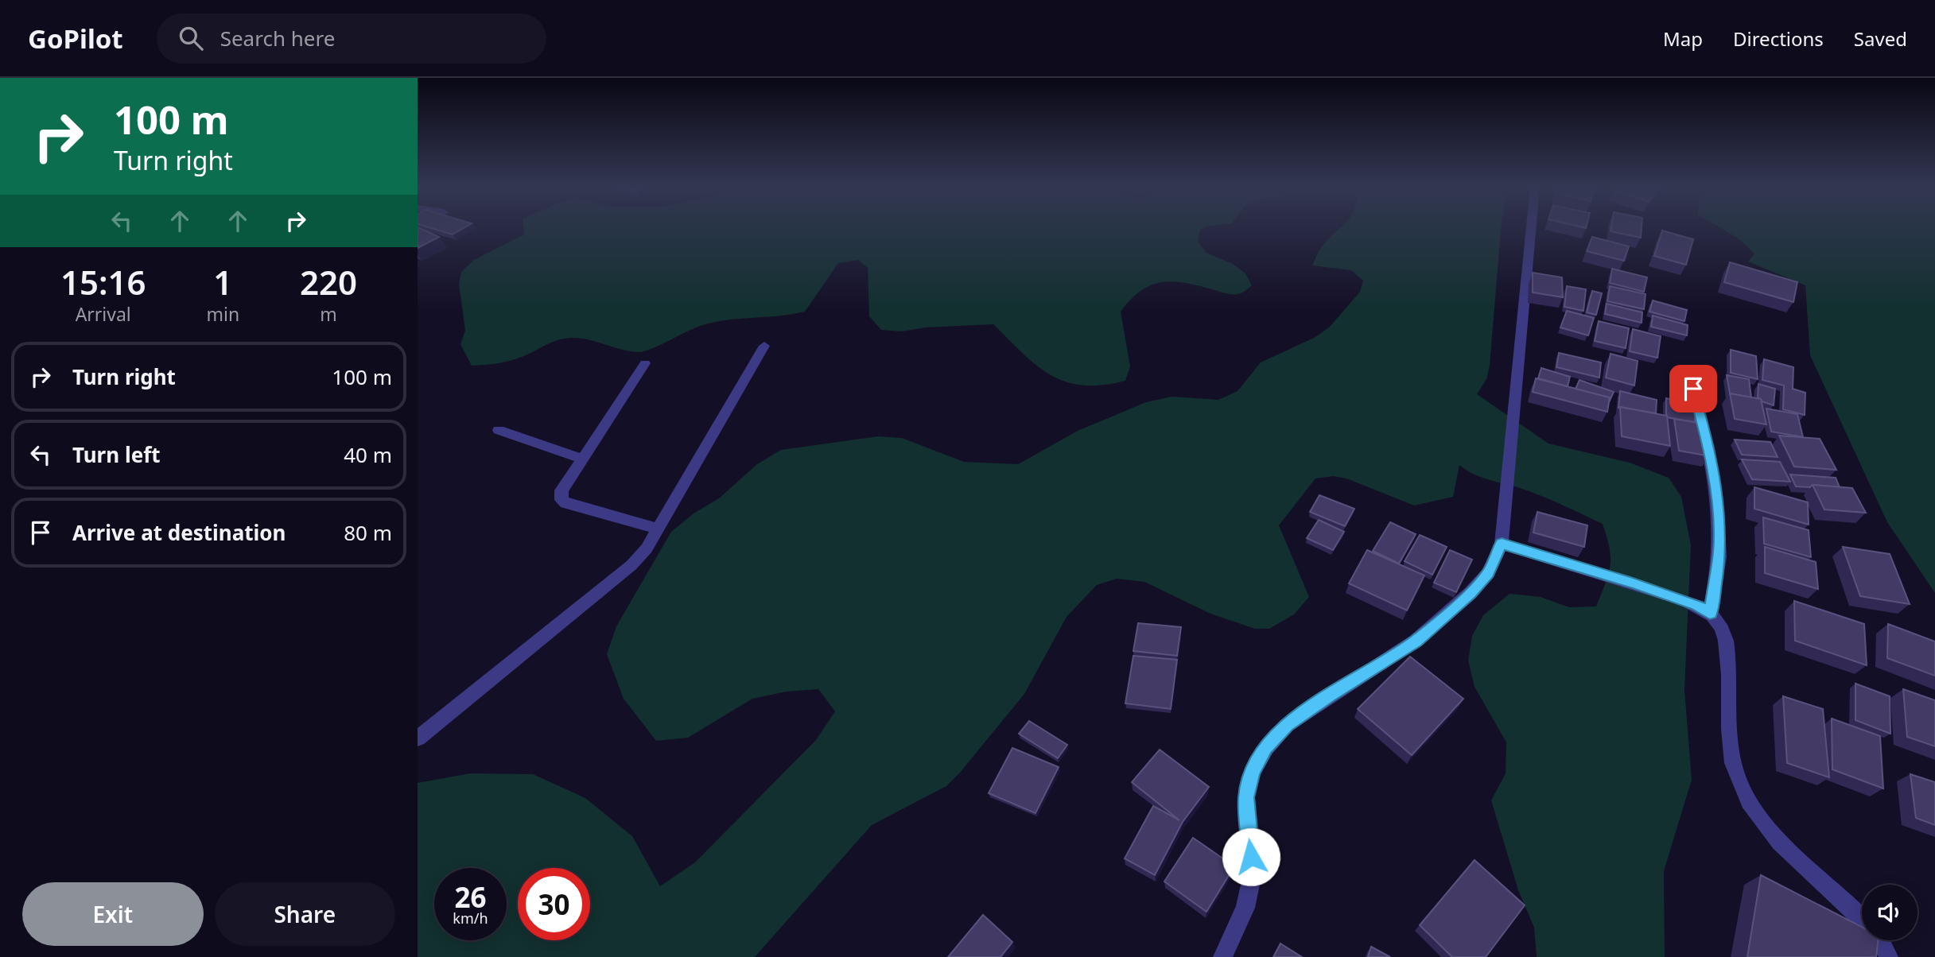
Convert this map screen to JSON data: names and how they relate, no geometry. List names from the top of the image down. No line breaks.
{"page":{"header":"GoPilot","search":"Search here","nav":["Map","Directions","Saved"],"turn":["100 m","Turn right"],"eta":["15:16","Arrival","1","min","220","m"],"list":[{"name":"Turn right","value":"100 m"},{"name":"Turn left","value":"40 m"},{"name":"Arrive at destination","value":"80 m"}],"speed":"26 km/h","limit":"30","buttons":["Exit","Share"]}}
